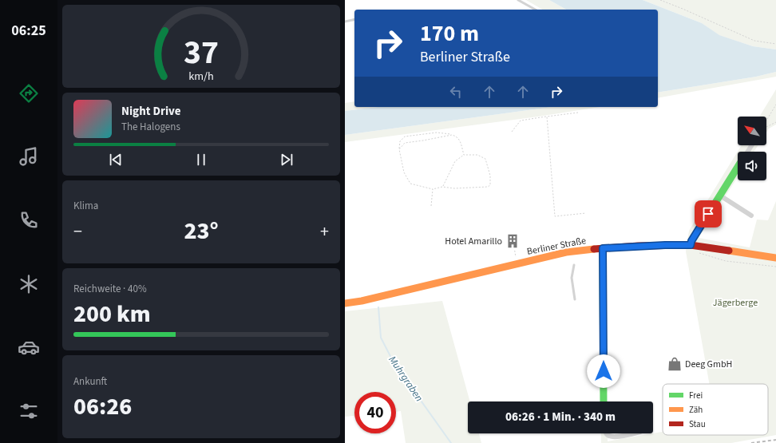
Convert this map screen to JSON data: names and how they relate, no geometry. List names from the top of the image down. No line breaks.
{"streets":{"main road":["Berliner Straße"]},"water":["Muhrgraben"],"parks":["Jägerberge"],"places":{"building":["Hotel Amarillo"],"shop":["Deeg GmbH"]},"legend":["Frei","Zäh","Stau"],"north":"top left","page":{"tabs":"06:25","turn":["170 m","Berliner Straße"],"song":["Night Drive","The Halogens"],"tile":["Klima",["Reichweite · 40%","200 km"],["Ankunft","06:26"]],"heat":["−","23°","+"],"limit":"40","trip":"06:26 · 1 Min. · 340 m","gauge":["37","km/h"]}}
